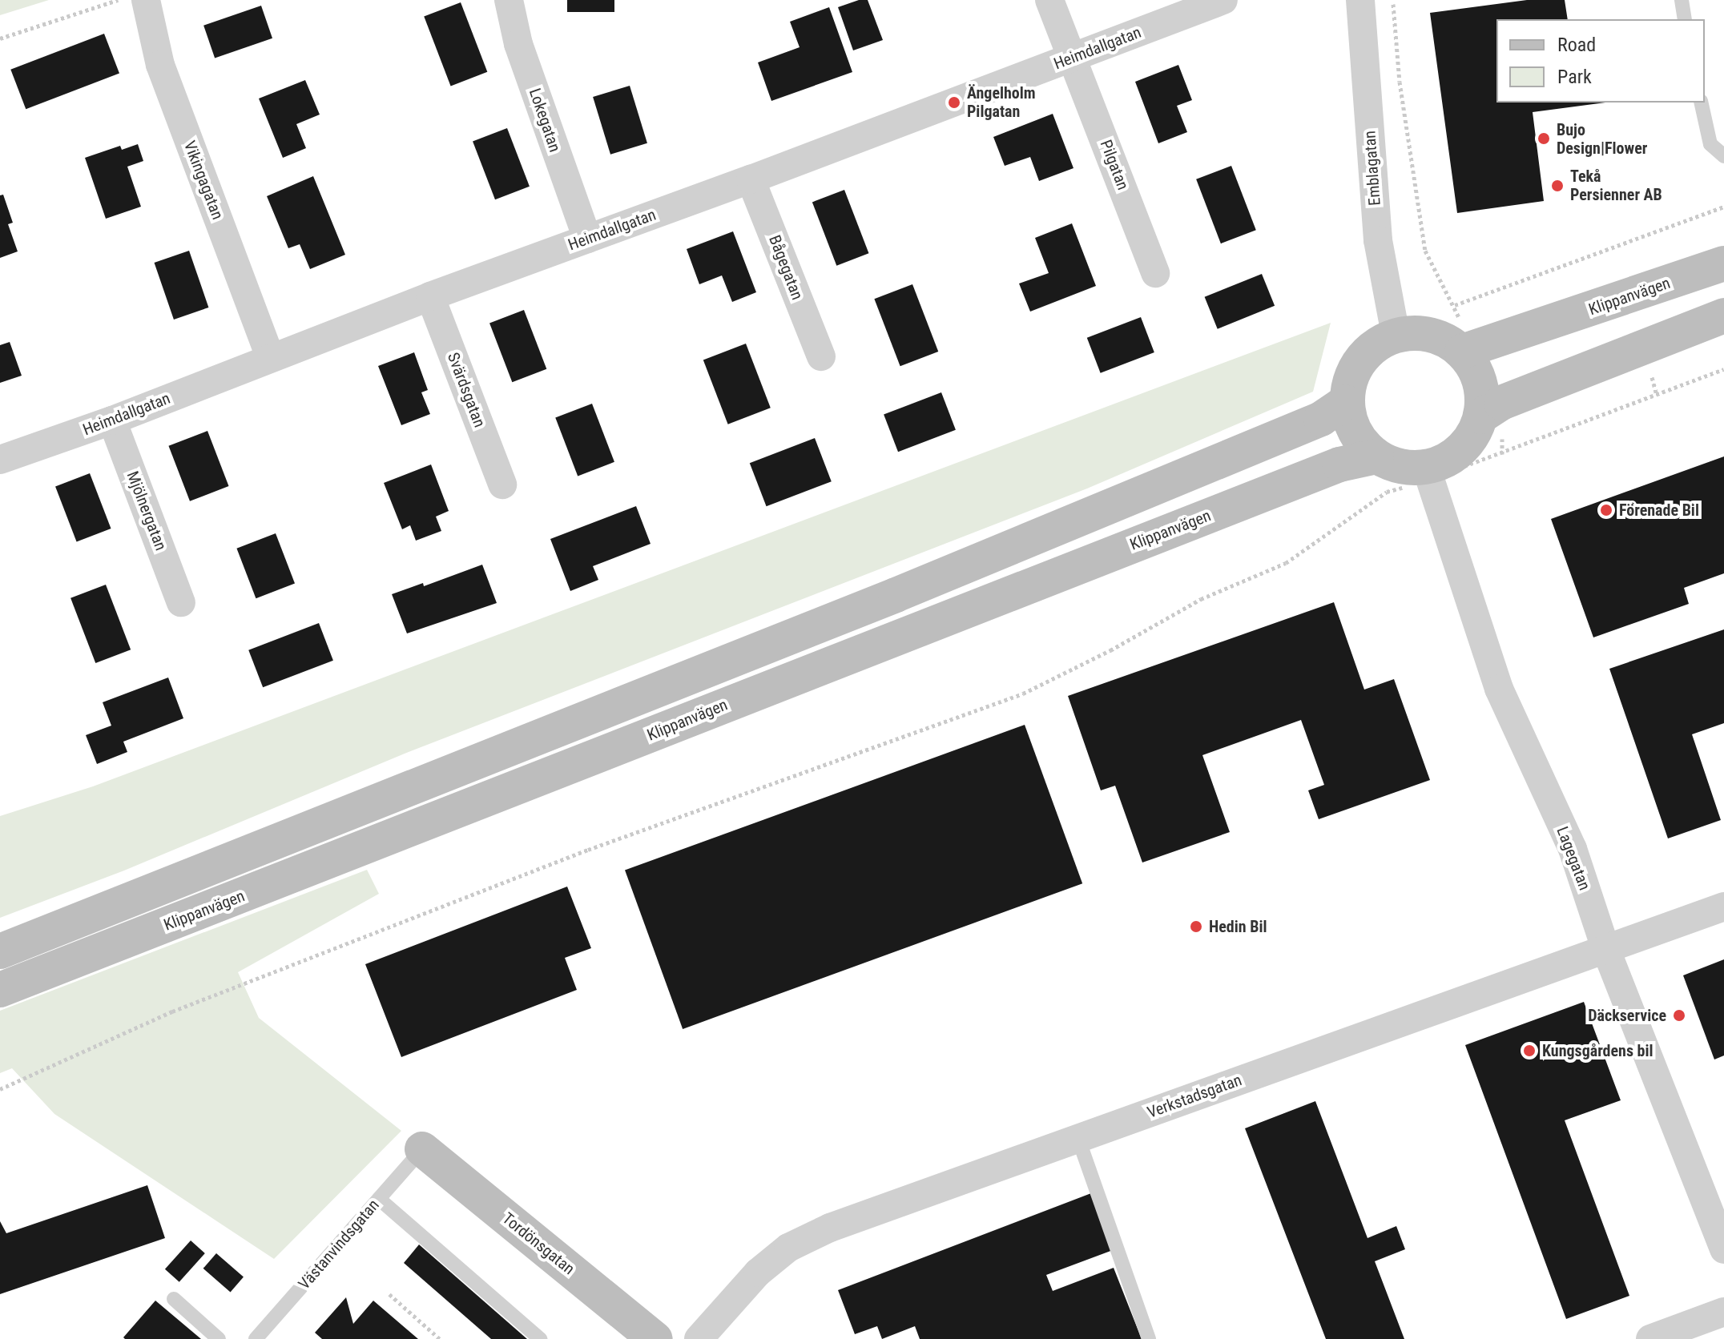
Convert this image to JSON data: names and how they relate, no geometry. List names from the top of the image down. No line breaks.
{"streets":{"main road":["Klippanvägen","Tordönsgatan"],"street":["Heimdallgatan","Lokegatan","Pilgatan","Emblagatan","Vikingagatan","Bågegatan","Svärdsgatan","Mjölnergatan","Lagegatan","Verkstadsgatan"],"lane":["Västanvindsgatan"]},"crossings":[["Heimdallgatan","Lokegatan"],["Heimdallgatan","Pilgatan"],["Heimdallgatan","Vikingagatan"],["Heimdallgatan","Bågegatan"],["Heimdallgatan","Svärdsgatan"],["Heimdallgatan","Mjölnergatan"],["Emblagatan","Klippanvägen"],["Emblagatan","Lagegatan"],["Klippanvägen","Lagegatan"],["Lagegatan","Verkstadsgatan"],["Tordönsgatan","Västanvindsgatan"]],"places":["Ängelholm Pilgatan","Bujo Design|Flower","Tekå Persienner AB","Förenade Bil","Hedin Bil","Däckservice","Kungsgårdens bil"],"legend":["Road","Park"]}
